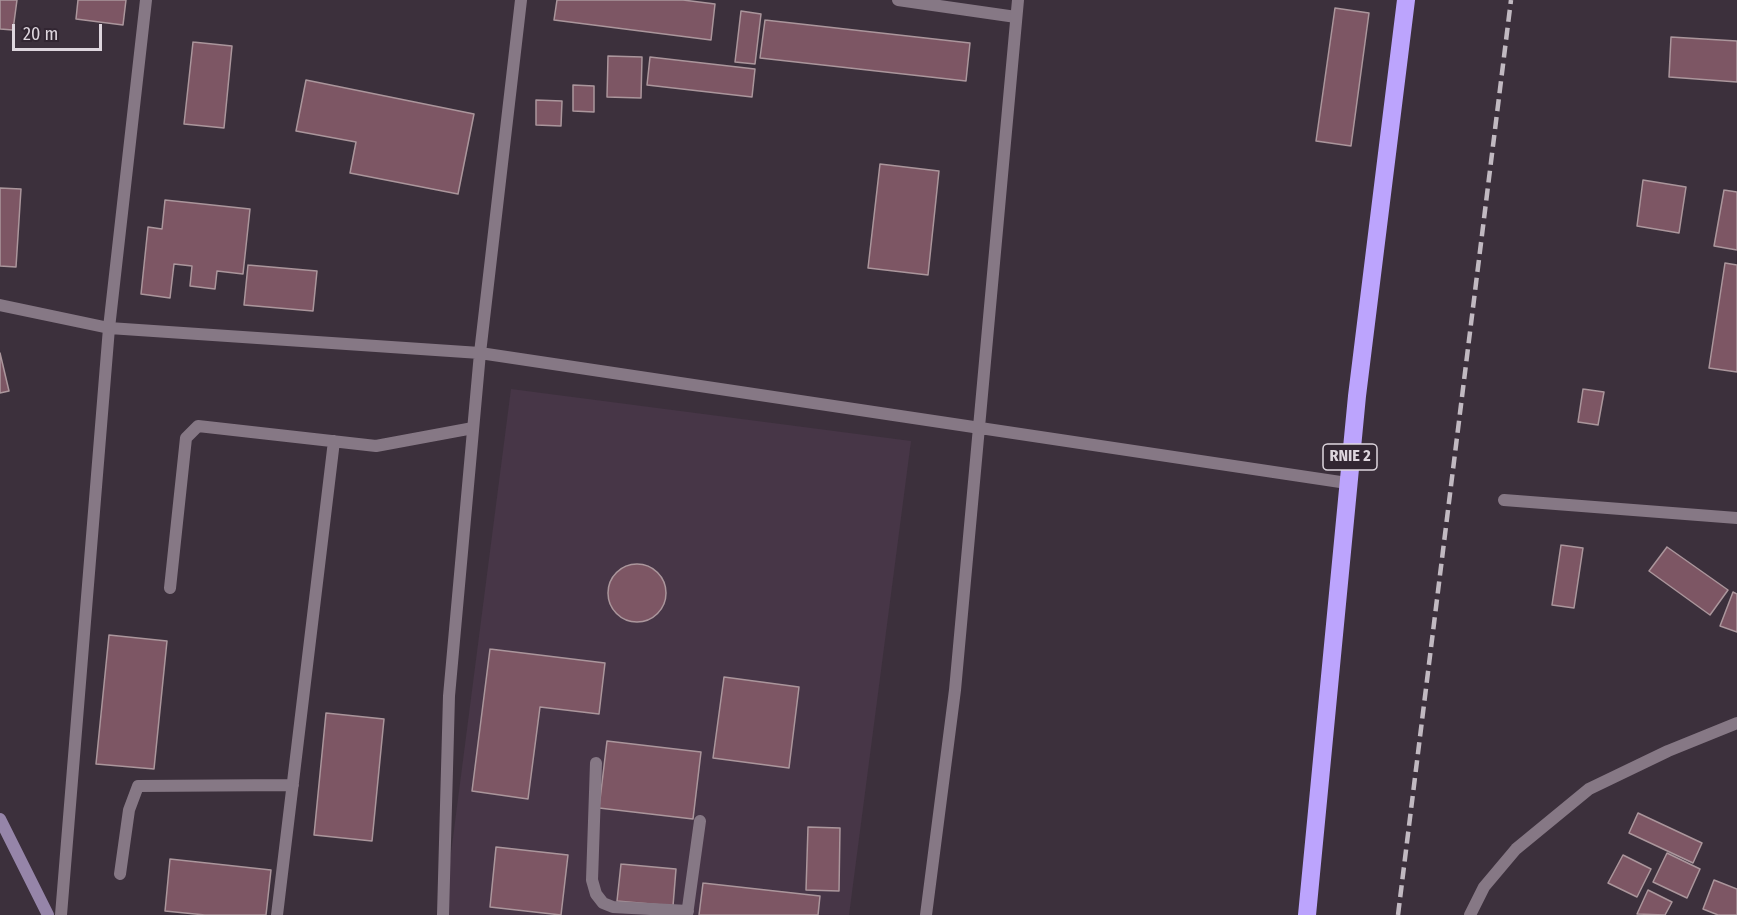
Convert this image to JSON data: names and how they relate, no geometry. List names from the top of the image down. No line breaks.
{"streets":{"highway":["RNIE 2"]},"scale_bar":"20 m"}
